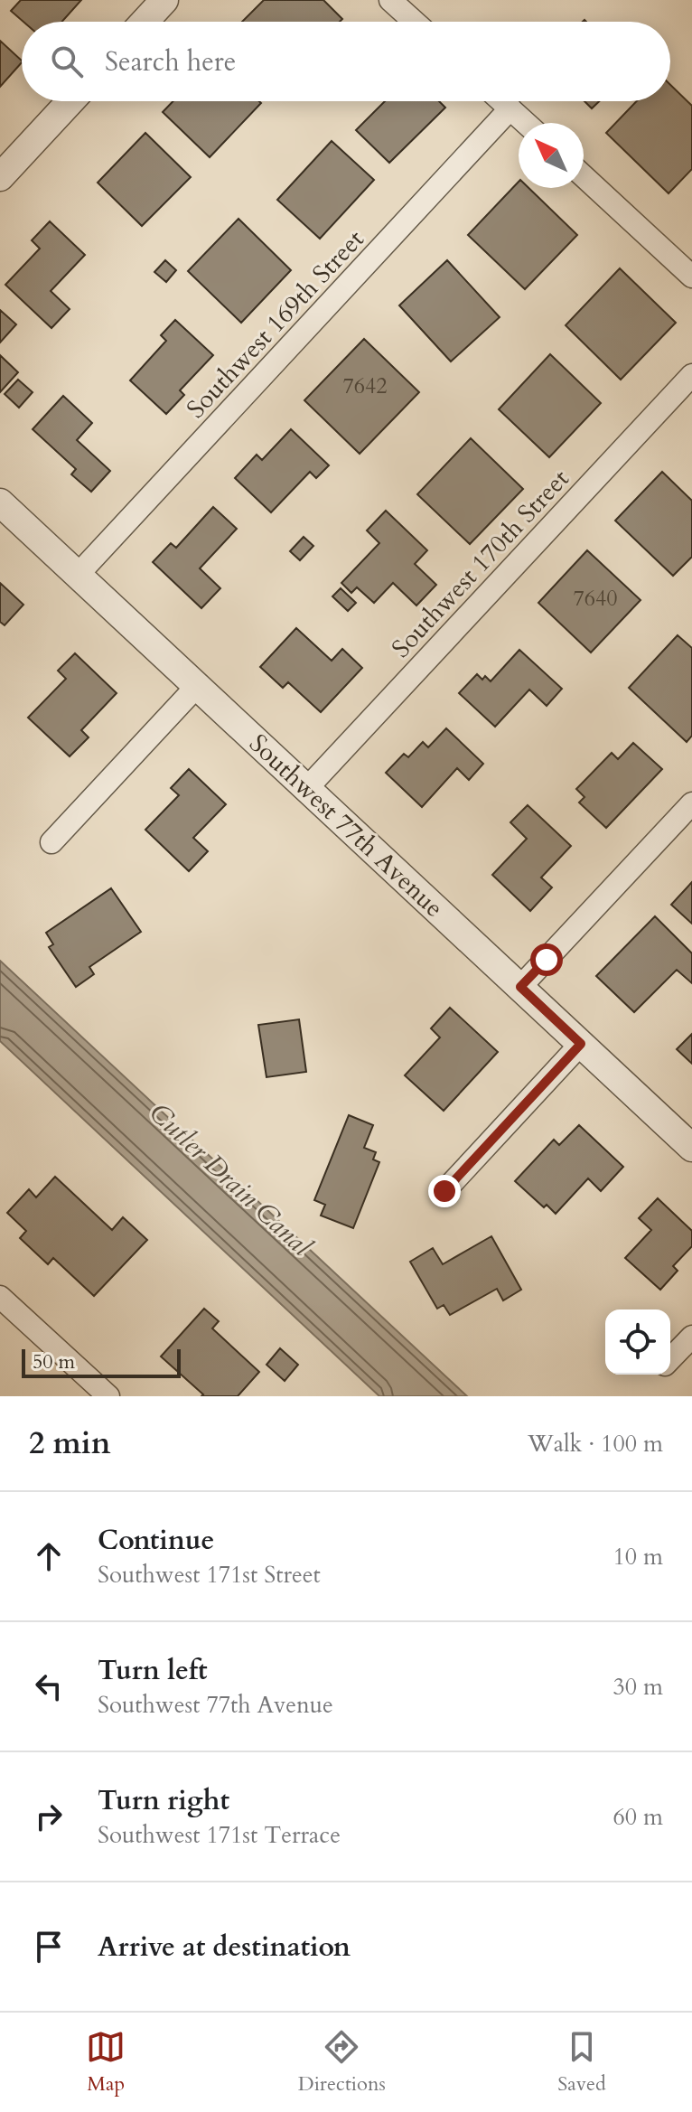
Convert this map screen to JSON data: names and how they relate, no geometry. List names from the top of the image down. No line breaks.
{"streets":{"street":["Southwest 169th Street","Southwest 170th Street","Southwest 77th Avenue"]},"crossings":[["Southwest 169th Street","Southwest 77th Avenue"],["Southwest 170th Street","Southwest 77th Avenue"]],"water":["Cutler Drain Canal"],"house_numbers":["7642","7640"],"scale_bar":"50 m","north":"top left","page":{"search":"Search here","scale":"50 m","heading":["2 min","Walk · 100 m"],"list":[["Continue","Southwest 171st Street","10 m"],["Turn left","Southwest 77th Avenue","30 m"],["Turn right","Southwest 171st Terrace","60 m"],"Arrive at destination"],"nav":["Map","Directions","Saved"]}}
